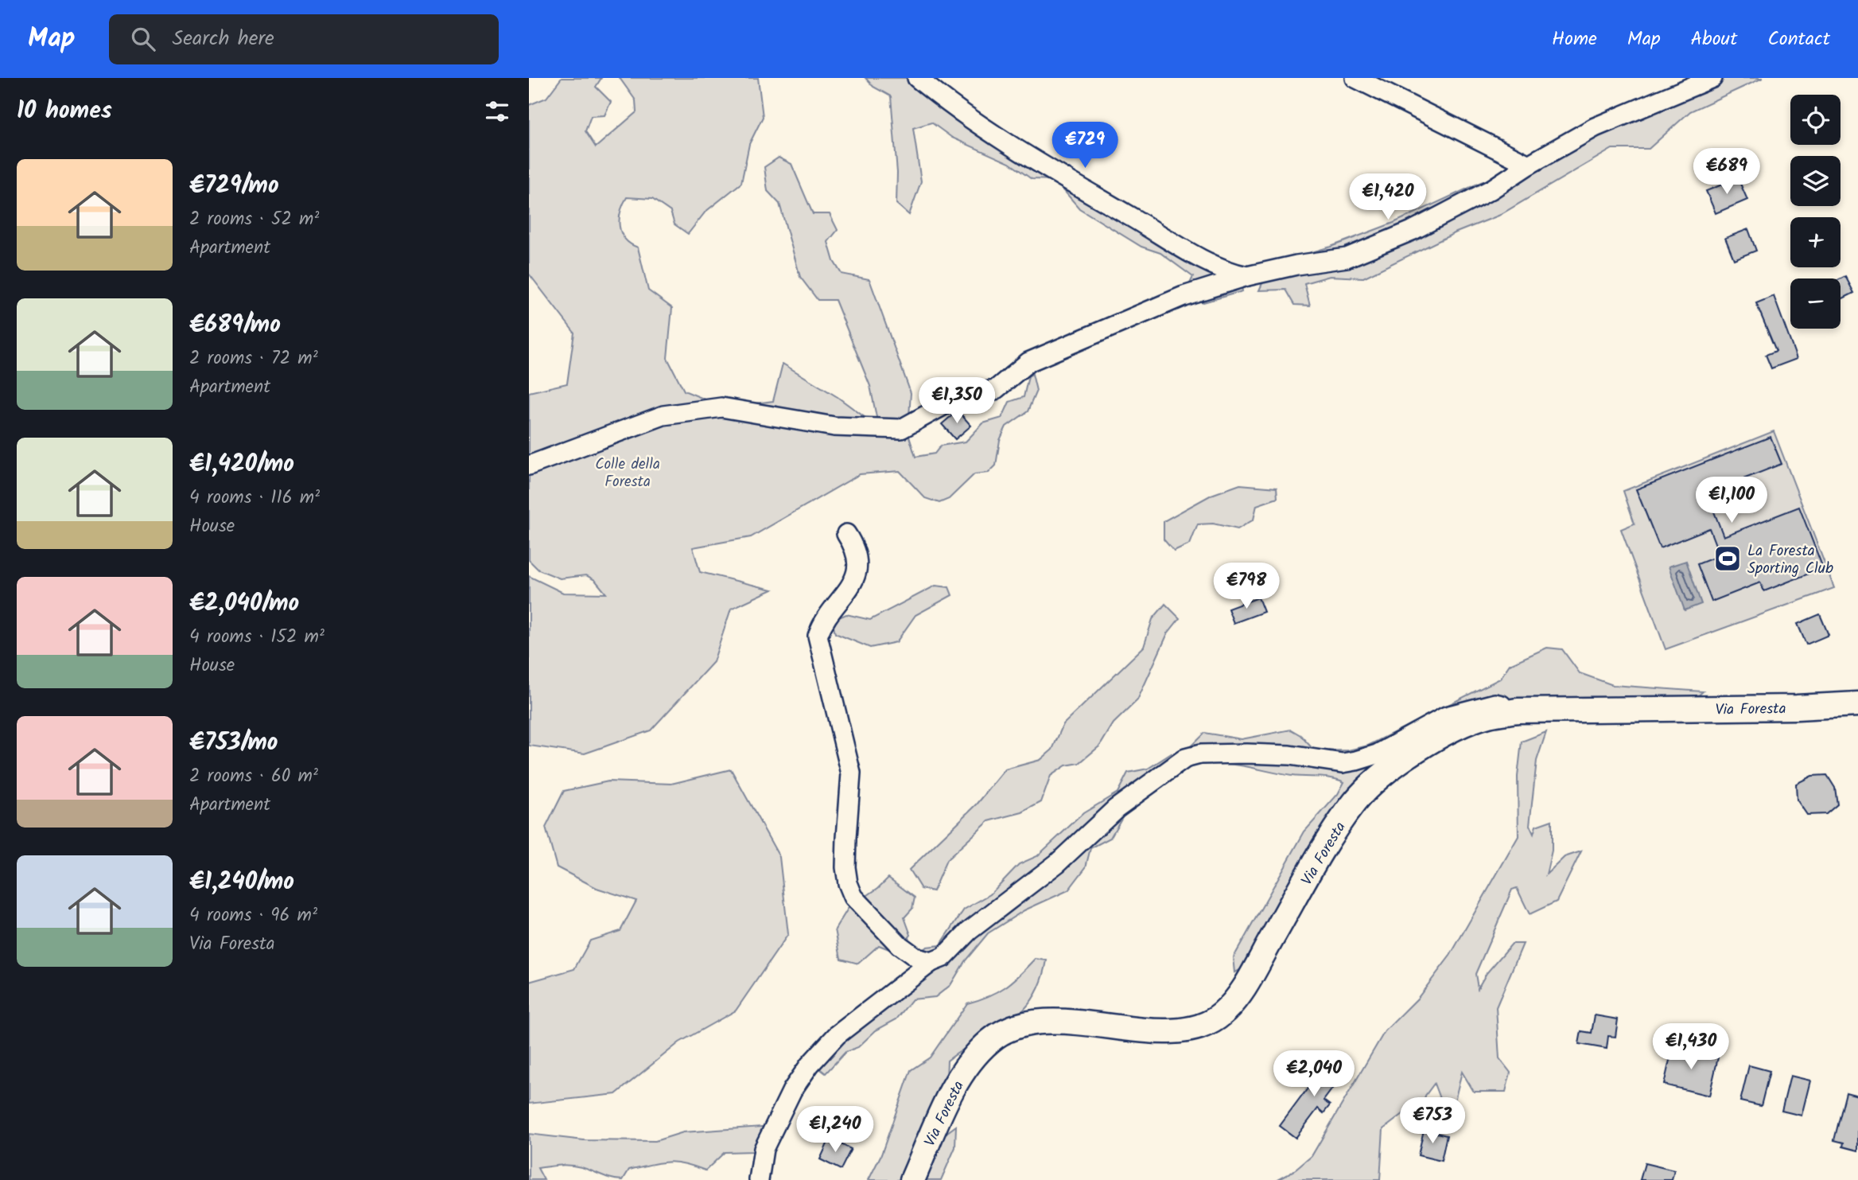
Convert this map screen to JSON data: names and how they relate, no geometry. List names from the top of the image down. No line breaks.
{"streets":{"main road":["Via Foresta"]},"parks":["Colle della Foresta"],"places":{"sports":["La Foresta Sporting Club"]},"page":{"header":"Map","search":"Search here","nav":["Home","Map","About","Contact"],"heading":"10 homes","map_buttons":["+","−"],"price":["€729","€689","€1,420","€1,350","€1,100","€798","€1,430","€2,040","€753","€1,240"],"list":[{"name":"€729/mo","note":"2 rooms · 52 m² · Apartment"},{"name":"€689/mo","note":"2 rooms · 72 m² · Apartment"},{"name":"€1,420/mo","note":"4 rooms · 116 m² · House"},{"name":"€2,040/mo","note":"4 rooms · 152 m² · House"},{"name":"€753/mo","note":"2 rooms · 60 m² · Apartment"},{"name":"€1,240/mo","note":"4 rooms · 96 m² · Via Foresta"}]}}
